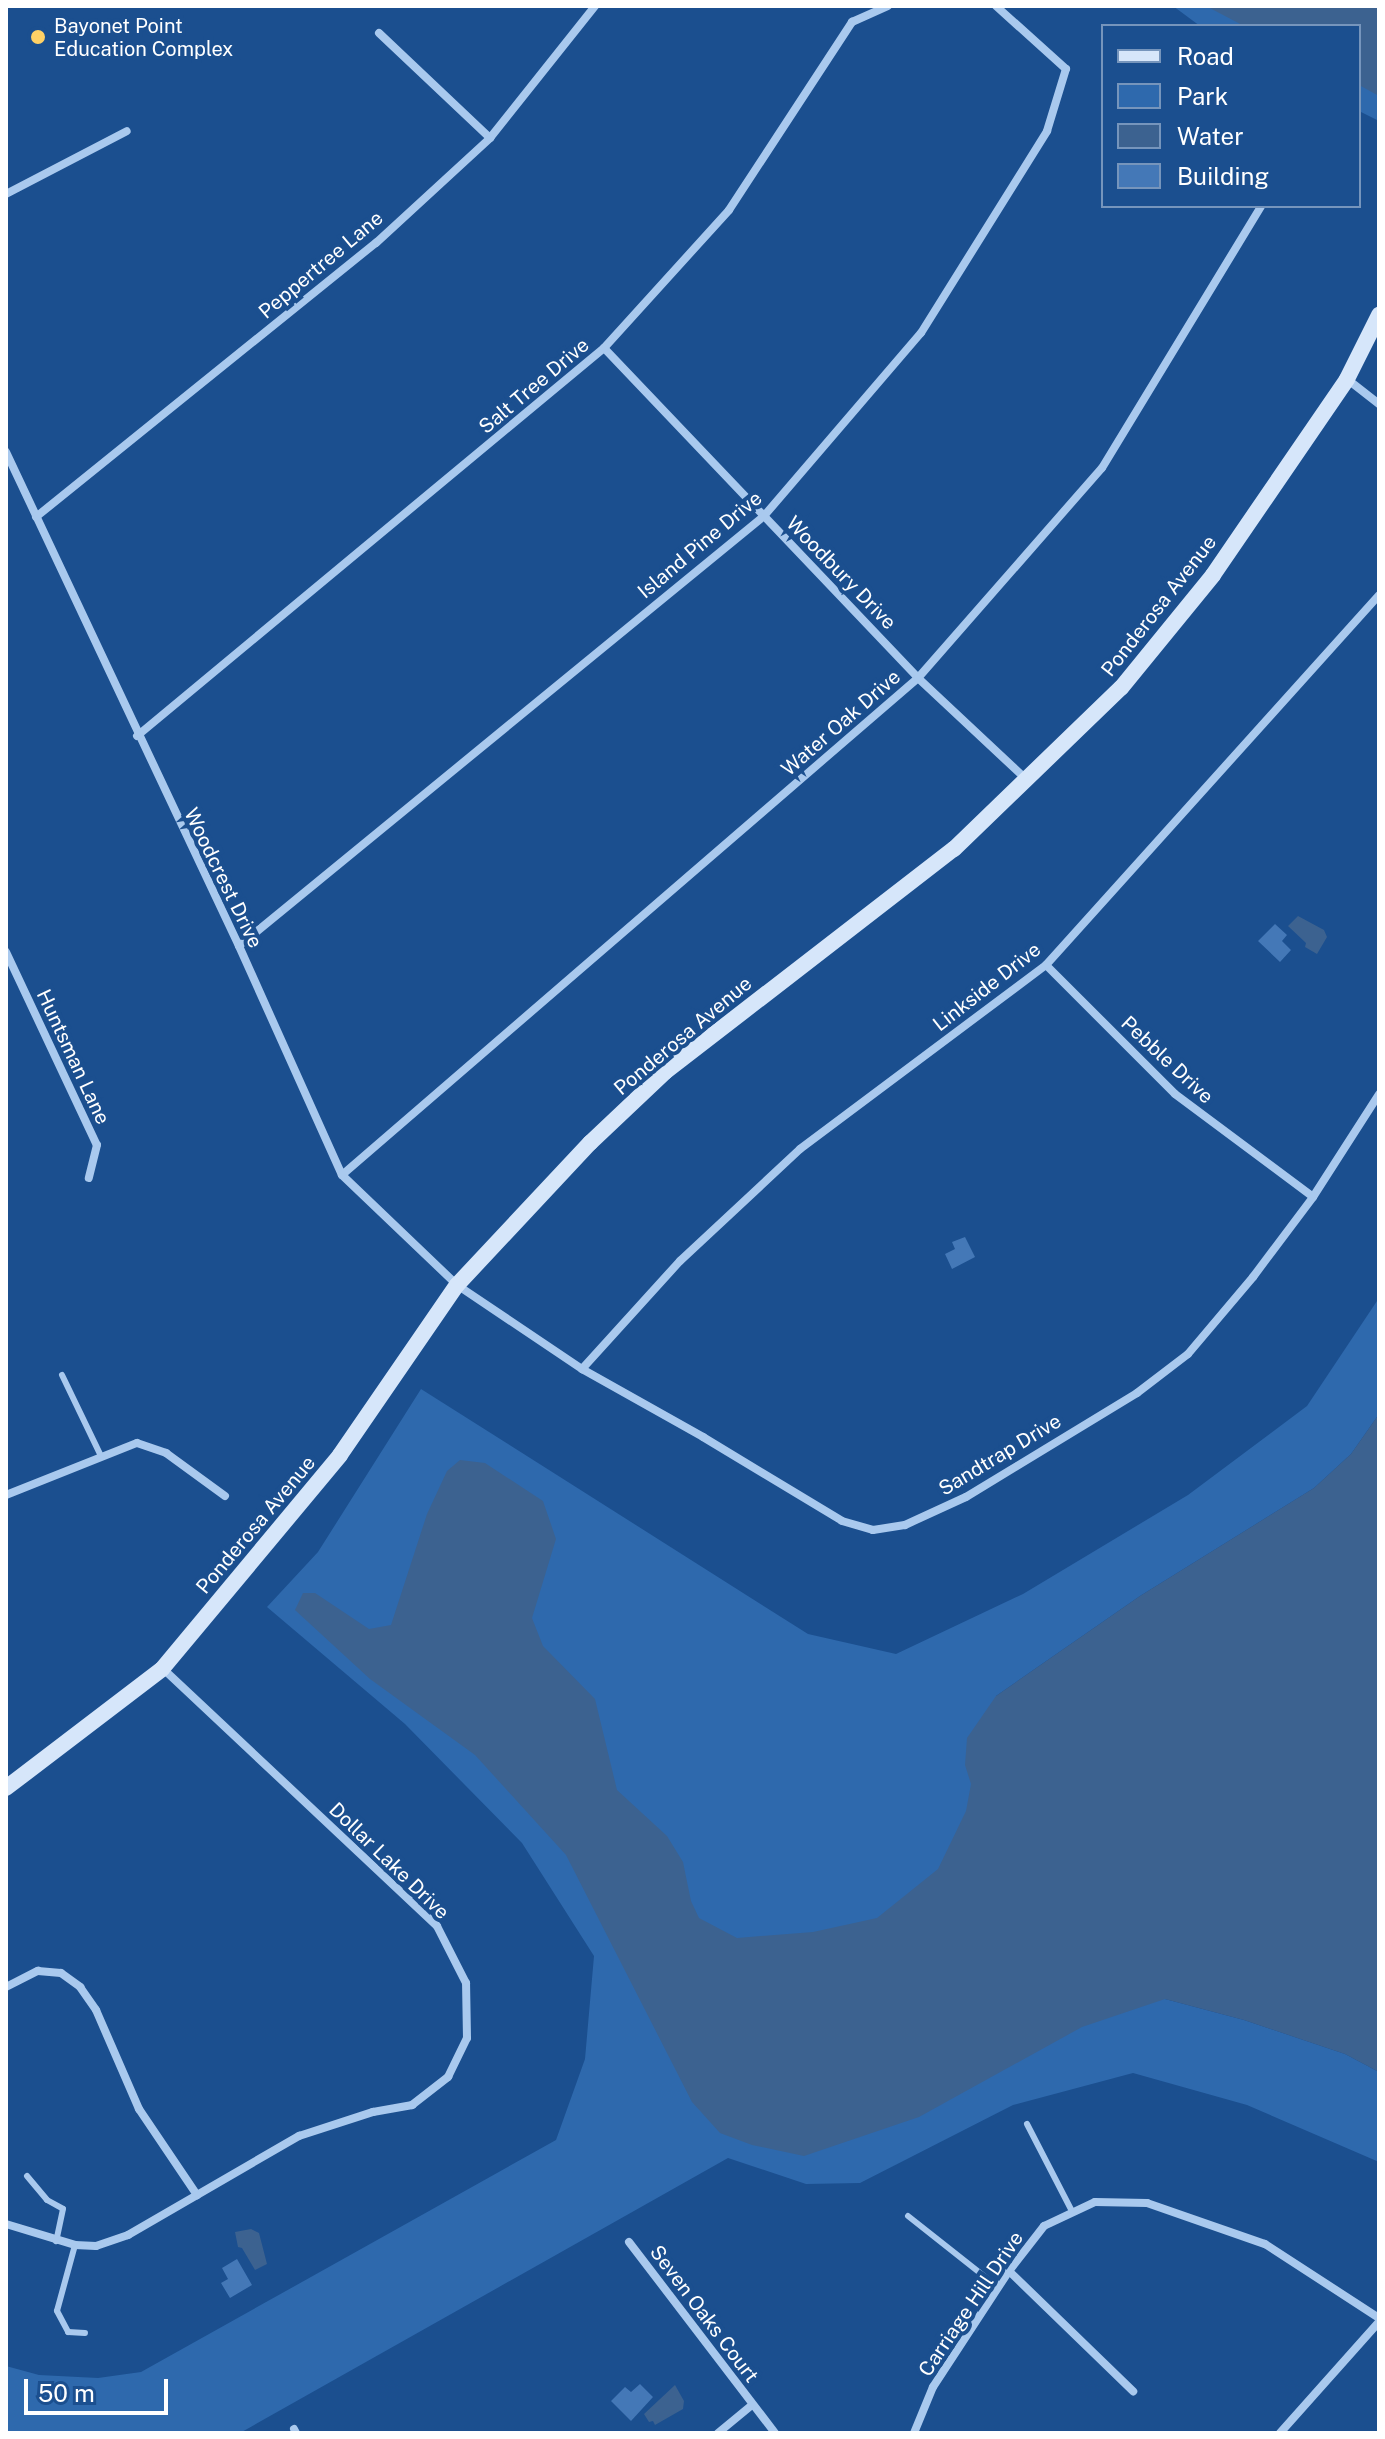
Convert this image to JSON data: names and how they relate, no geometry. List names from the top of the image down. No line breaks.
{"streets":{"street":["Peppertree Lane","Salt Tree Drive","Island Pine Drive","Woodbury Drive","Ponderosa Avenue","Water Oak Drive","Woodcrest Drive","Linkside Drive","Huntsman Lane","Pebble Drive","Sandtrap Drive","Dollar Lake Drive","Carriage Hill Drive","Seven Oaks Court"]},"crossings":[["Peppertree Lane","Woodcrest Drive"],["Salt Tree Drive","Woodbury Drive"],["Salt Tree Drive","Woodcrest Drive"],["Island Pine Drive","Woodbury Drive"],["Island Pine Drive","Woodcrest Drive"],["Woodbury Drive","Ponderosa Avenue"],["Woodbury Drive","Water Oak Drive"],["Ponderosa Avenue","Woodcrest Drive"],["Ponderosa Avenue","Sandtrap Drive"],["Ponderosa Avenue","Dollar Lake Drive"],["Water Oak Drive","Woodcrest Drive"],["Woodcrest Drive","Sandtrap Drive"],["Linkside Drive","Pebble Drive"],["Linkside Drive","Sandtrap Drive"],["Pebble Drive","Sandtrap Drive"]],"places":["Bayonet Point Education Complex"],"legend":["Road","Park","Water","Building"],"scale_bar":"50 m"}
